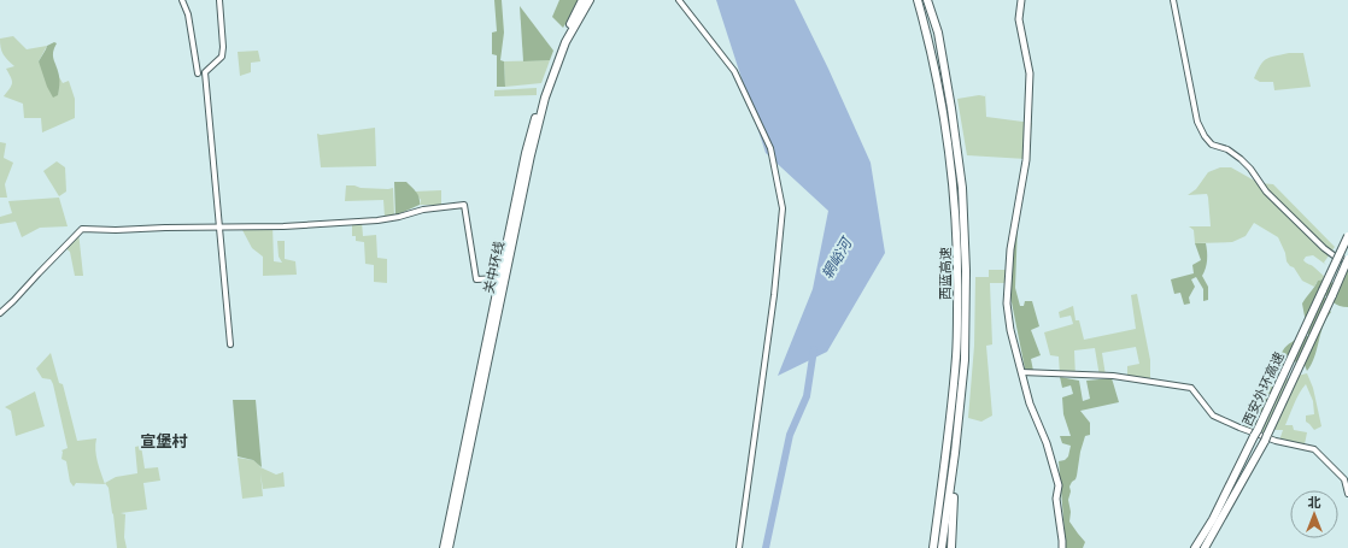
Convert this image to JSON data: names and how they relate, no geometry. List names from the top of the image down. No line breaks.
{"streets":{"highway":["关中环线","西蓝高速","西安外环高速"]},"districts":["宣堡村"],"water":["辋峪河"],"north":"top"}
